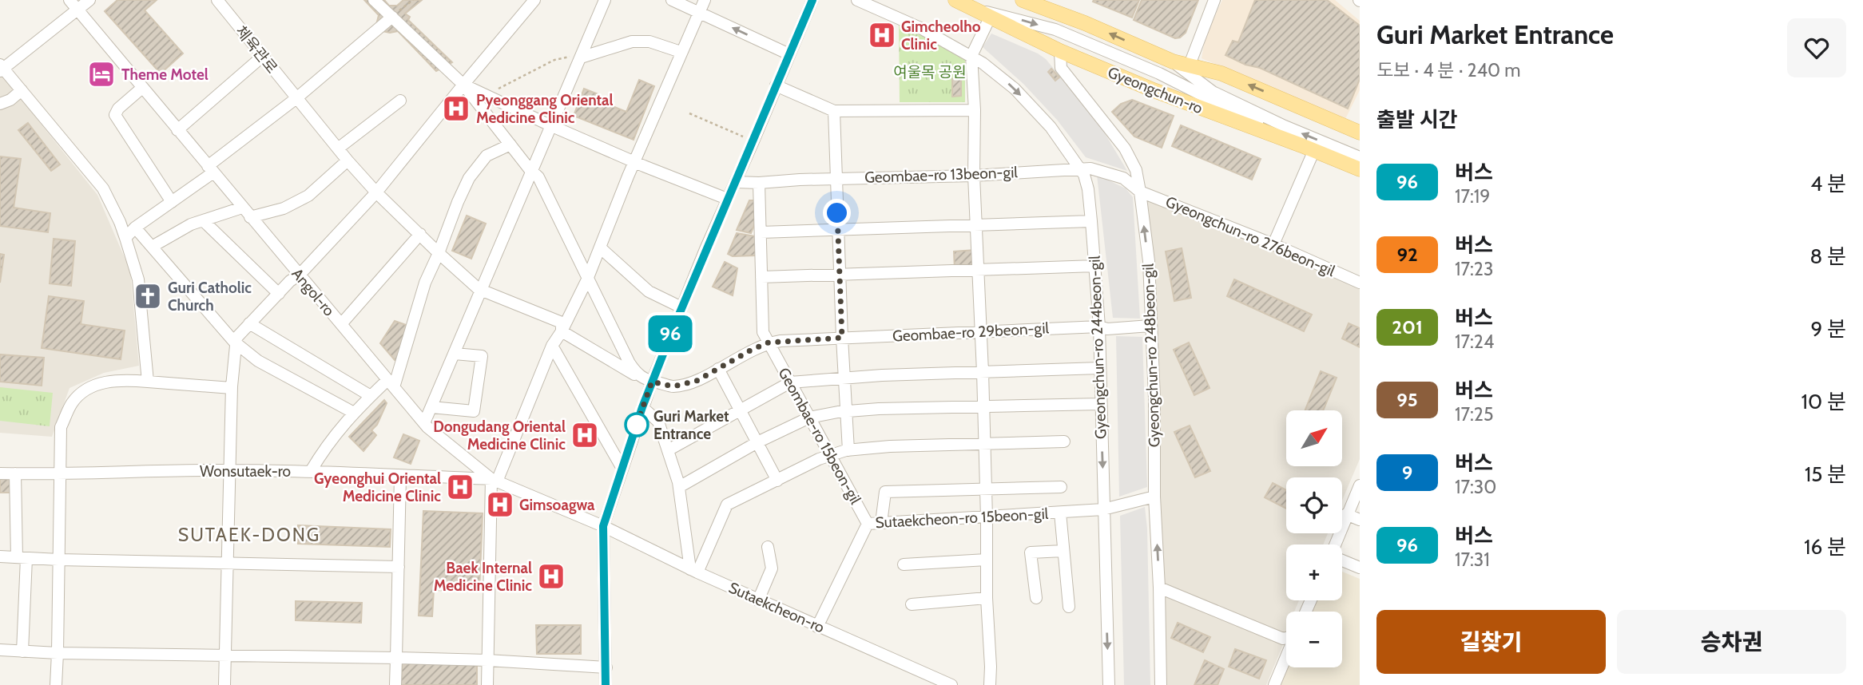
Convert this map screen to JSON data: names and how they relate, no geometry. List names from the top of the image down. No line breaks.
{"streets":{"main road":["Gyeongchun-ro"],"street":["체육관로","Geombae-ro 13beon-gil","Gyeongchun-ro 276beon-gil","Angol-ro","Geombae-ro 29beon-gil","Gyeongchun-ro 244beon-gil","Gyeongchun-ro 248beon-gil","Geombae-ro 15beon-gil","Wonsutaek-ro","Sutaekcheon-ro 15beon-gil","Sutaekcheon-ro"]},"crossings":[["체육관로","Geombae-ro 29beon-gil"],["Gyeongchun-ro","Gyeongchun-ro 248beon-gil"],["Geombae-ro 13beon-gil","Gyeongchun-ro 276beon-gil"],["Geombae-ro 13beon-gil","Gyeongchun-ro 244beon-gil"],["Geombae-ro 13beon-gil","Gyeongchun-ro 248beon-gil"],["Geombae-ro 13beon-gil","Geombae-ro 15beon-gil"],["Gyeongchun-ro 276beon-gil","Gyeongchun-ro 248beon-gil"],["Angol-ro","Wonsutaek-ro"],["Angol-ro","Sutaekcheon-ro"],["Geombae-ro 29beon-gil","Gyeongchun-ro 244beon-gil"],["Geombae-ro 29beon-gil","Gyeongchun-ro 248beon-gil"],["Geombae-ro 29beon-gil","Geombae-ro 15beon-gil"],["Gyeongchun-ro 244beon-gil","Sutaekcheon-ro 15beon-gil"],["Gyeongchun-ro 248beon-gil","Sutaekcheon-ro 15beon-gil"],["Geombae-ro 15beon-gil","Sutaekcheon-ro 15beon-gil"],["Sutaekcheon-ro 15beon-gil","Sutaekcheon-ro"]],"districts":["SUTAEK-DONG"],"parks":["여울목 공원"],"places":{"hospital":["Gimcheolho Clinic","Pyeonggang Oriental Medicine Clinic","Dongudang Oriental Medicine Clinic","Gyeonghui Oriental Medicine Clinic","Gimsoagwa","Baek Internal Medicine Clinic"],"hotel":["Theme Motel"],"church":["Guri Catholic Church"],"other":["Guri Market Entrance"]},"lines":["bus line 96"],"north":"top right","page":{"on_map":"96","heading":[["Guri Market Entrance","도보 · 4 분 · 240 m"],"출발 시간"],"list":[{"mark":"96","name":"버스","note":"17:19","value":"4 분"},{"mark":"92","name":"버스","note":"17:23","value":"8 분"},{"mark":"201","name":"버스","note":"17:24","value":"9 분"},{"mark":"95","name":"버스","note":"17:25","value":"10 분"},{"mark":"9","name":"버스","note":"17:30","value":"15 분"},{"mark":"96","name":"버스","note":"17:31","value":"16 분"}],"map_buttons":["+","−"],"buttons":["길찾기","승차권"]}}
